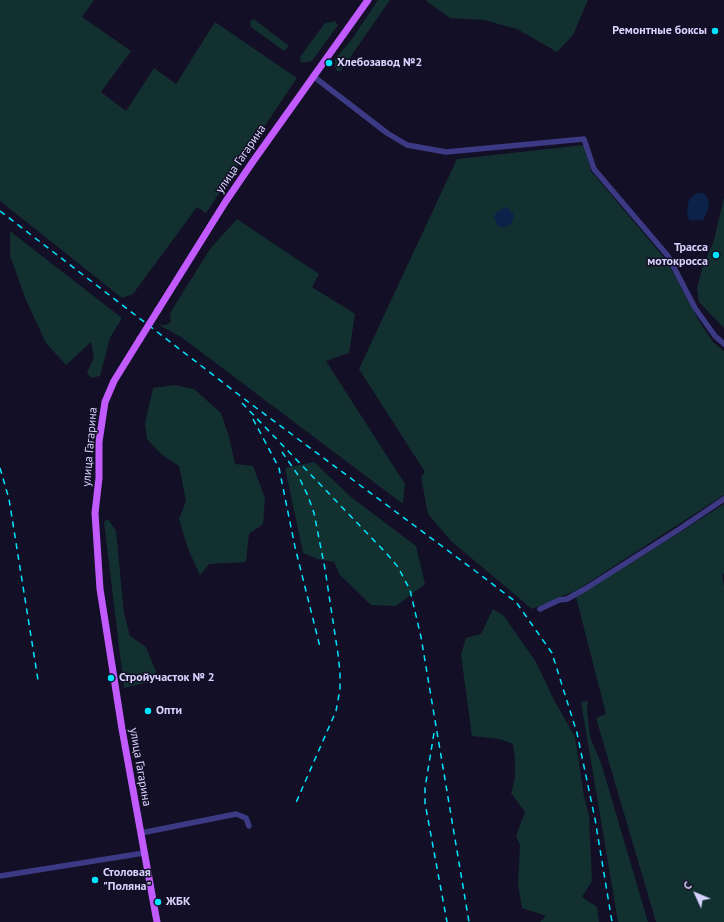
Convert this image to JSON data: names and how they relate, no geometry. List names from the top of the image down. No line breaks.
{"streets":{"main road":["улица Гагарина"]},"places":["Ремонтные боксы","Хлебозавод №2","Трасса мотокросса","Стройучасток № 2","Опти","Столовая \"Поляна\"","ЖБК"],"north":"top left"}
